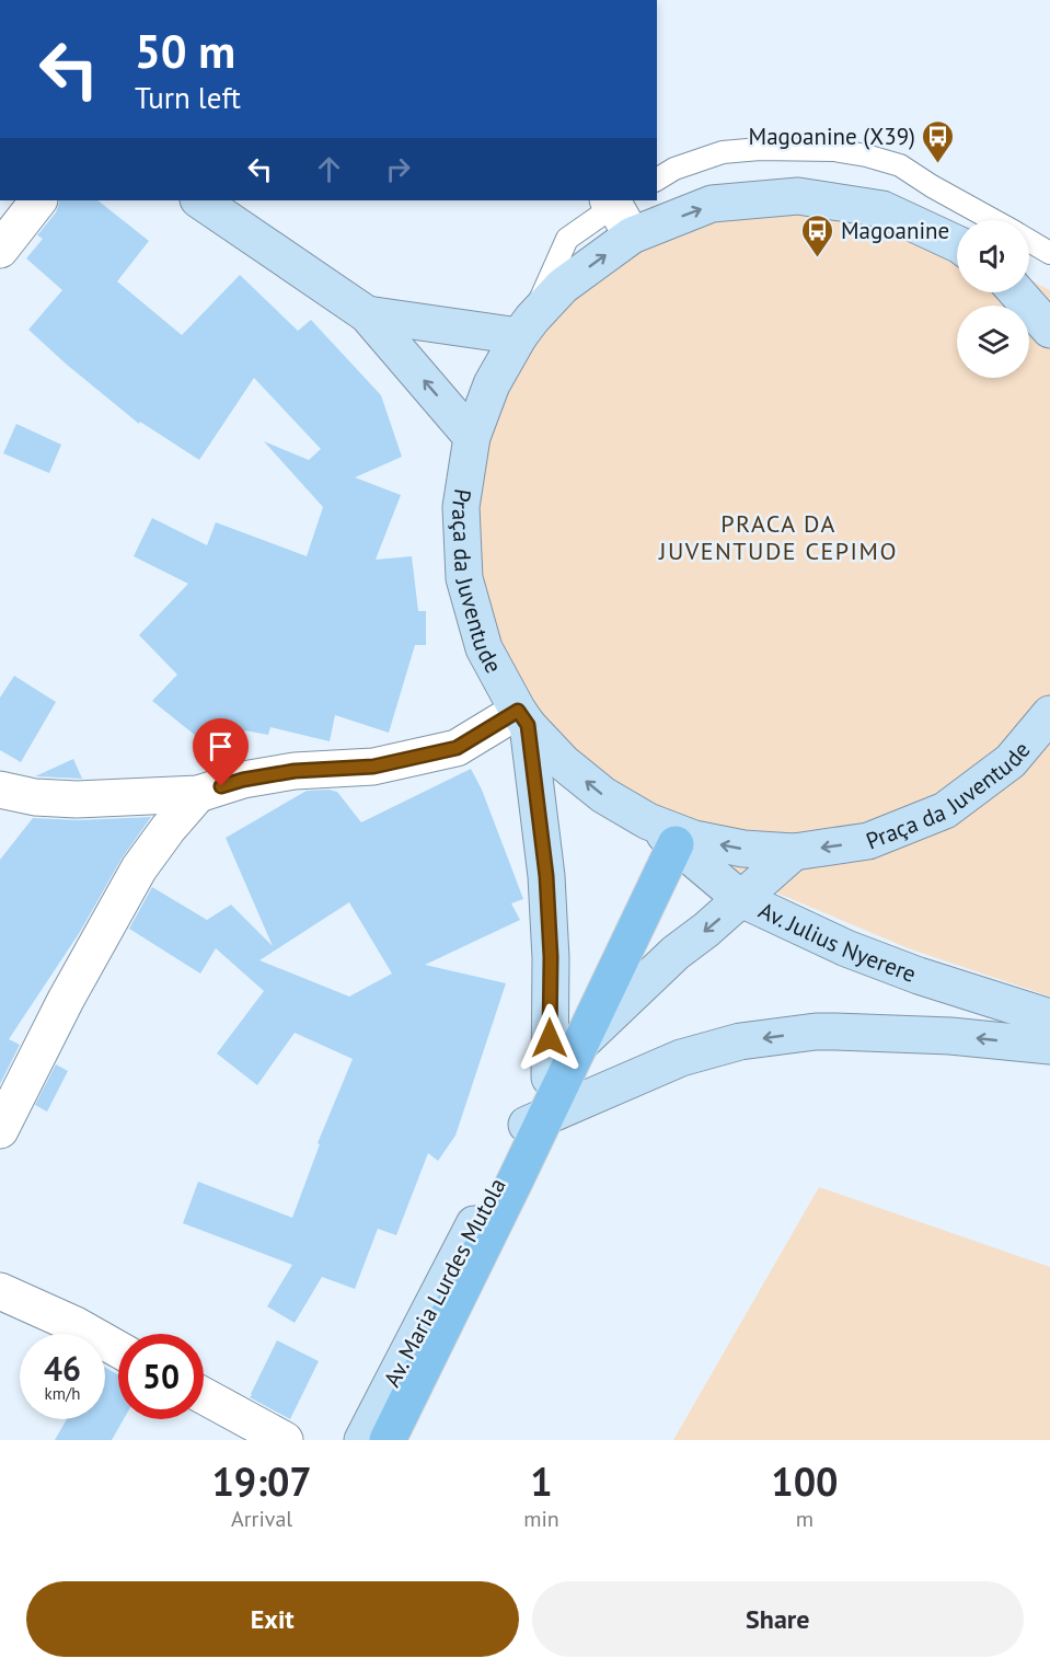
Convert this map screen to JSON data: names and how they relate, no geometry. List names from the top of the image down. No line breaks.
{"streets":{"main road":["Praça da Juventude","Av. Julius Nyerere","Av. Maria Lurdes Mutola"]},"crossings":[["Praça da Juventude","Av. Julius Nyerere"]],"districts":["PRACA DA JUVENTUDE CEPIMO"],"places":{"bus stop":["Magoanine (X39)","Magoanine"]},"page":{"turn":["50 m","Turn left"],"speed":"46 km/h","limit":"50","eta":["19:07","Arrival","1","min","100","m"],"buttons":["Exit","Share"]}}
